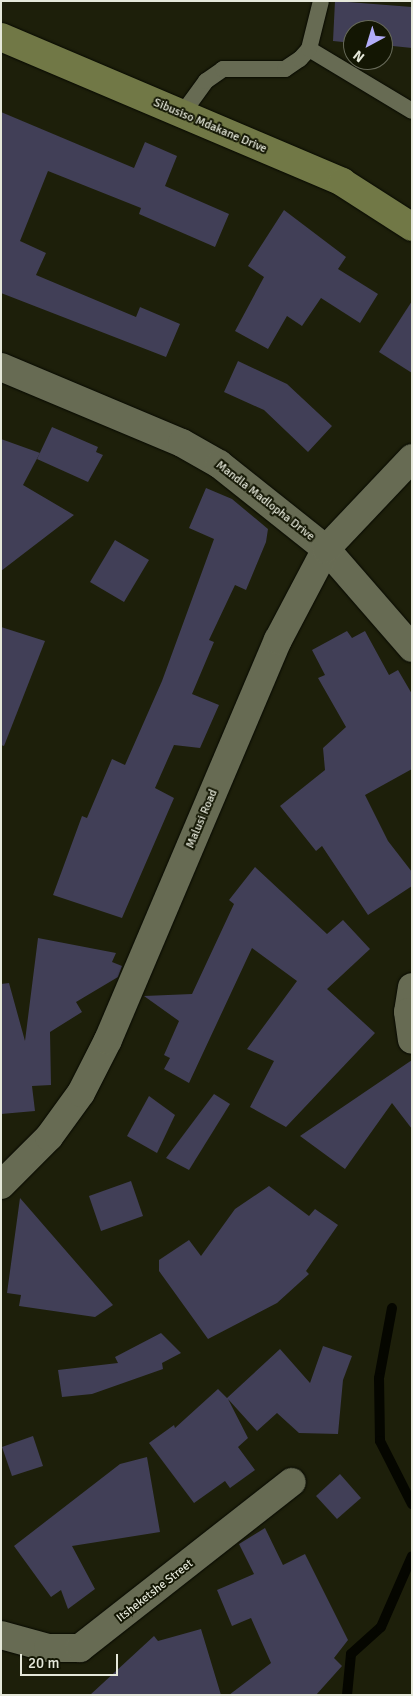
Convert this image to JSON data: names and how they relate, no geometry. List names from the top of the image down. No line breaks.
{"streets":{"street":["Sibusiso Mdakane Drive","Mandla Madlopha Drive","Malusi Road","Itsheketshe Street"]},"crossings":[["Mandla Madlopha Drive","Malusi Road"]],"scale_bar":"20 m","north":"bottom left"}
